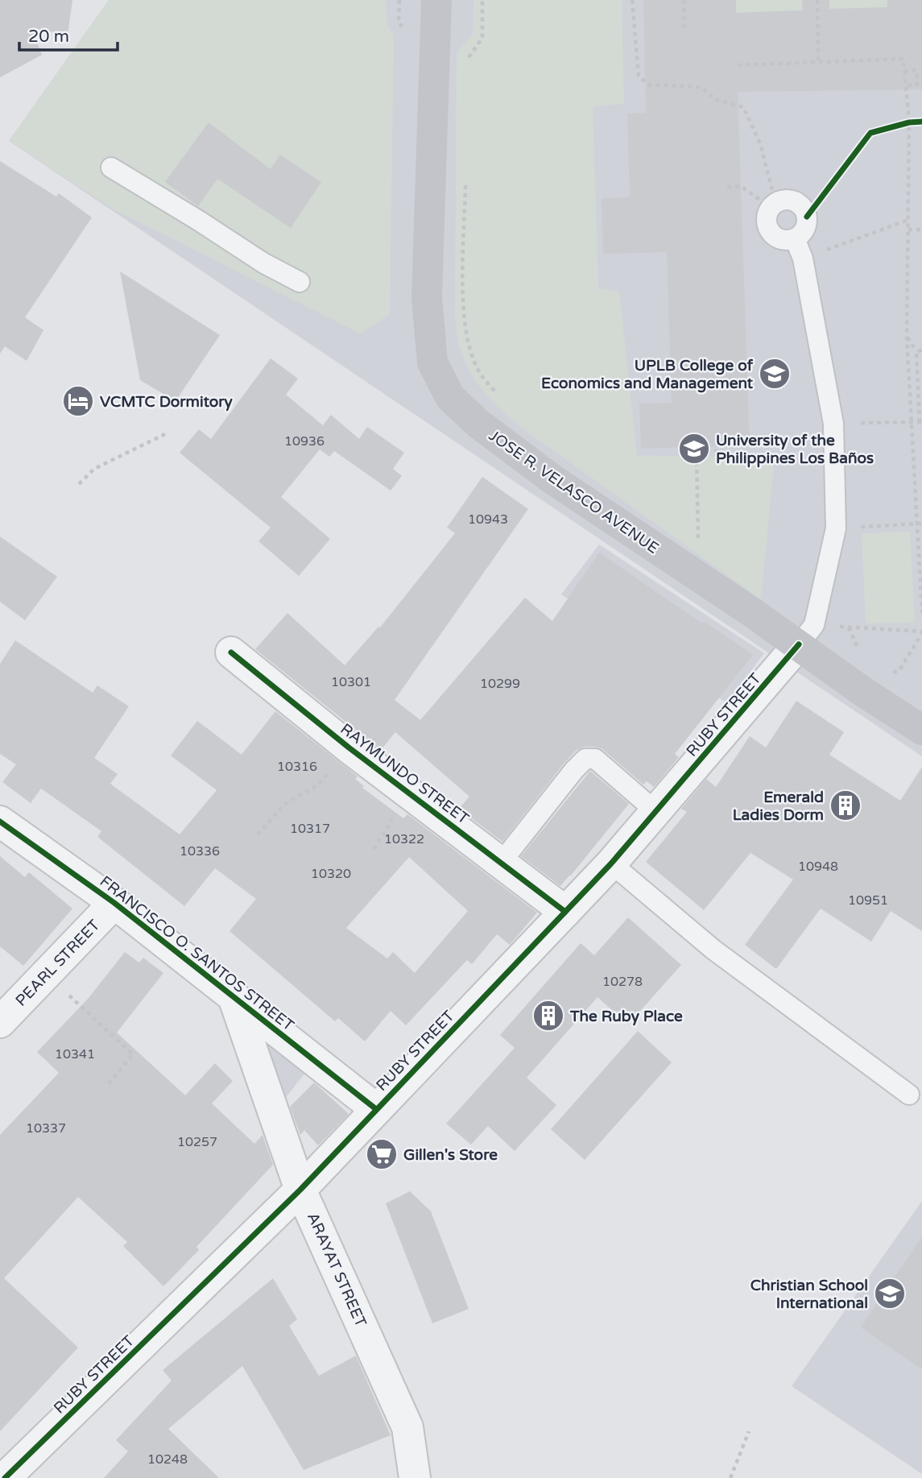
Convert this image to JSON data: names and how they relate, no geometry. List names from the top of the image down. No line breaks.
{"streets":{"main road":["JOSE R. VELASCO AVENUE"],"street":["RUBY STREET","RAYMUNDO STREET","FRANCISCO O. SANTOS STREET","PEARL STREET","ARAYAT STREET"]},"crossings":[["JOSE R. VELASCO AVENUE","RUBY STREET"],["RUBY STREET","RAYMUNDO STREET"],["RUBY STREET","FRANCISCO O. SANTOS STREET"],["RUBY STREET","ARAYAT STREET"],["FRANCISCO O. SANTOS STREET","PEARL STREET"],["FRANCISCO O. SANTOS STREET","ARAYAT STREET"]],"places":{"school or university":["UPLB College of Economics and Management","University of the Philippines Los Baños","Christian School International"],"hotel":["VCMTC Dormitory"],"building":["Emerald Ladies Dorm","The Ruby Place"],"supermarket":["Gillen's Store"]},"house_numbers":["10936","10943","10301","10299","10316","10317","10322","10336","10948","10320","10951","10278","10341","10337","10257","10248"],"scale_bar":"20 m"}
